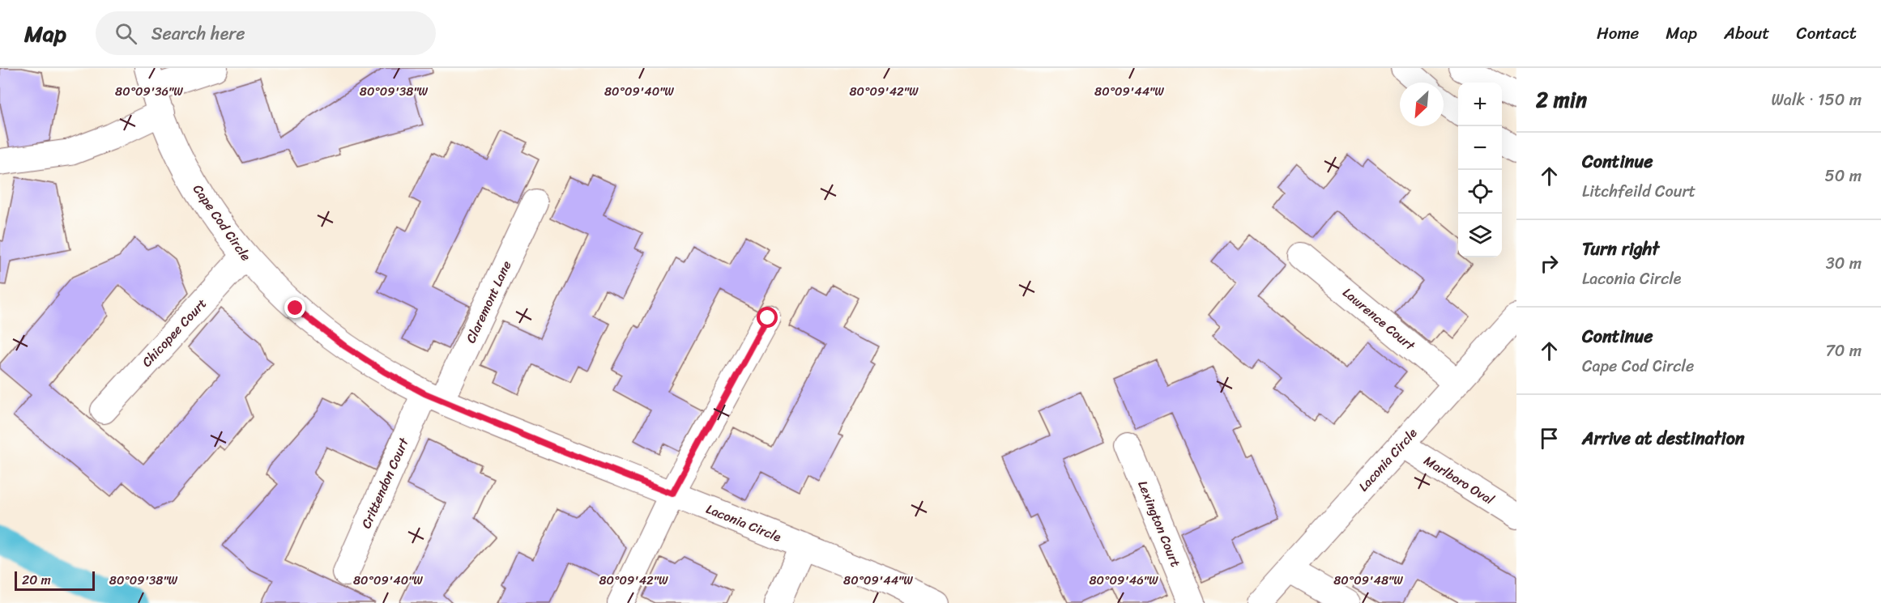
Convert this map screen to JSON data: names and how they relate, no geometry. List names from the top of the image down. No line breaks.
{"streets":{"street":["Cape Cod Circle","Claremont Lane","Lawrence Court","Chicopee Court","Laconia Circle","Marlboro Oval","Crittendon Court","Lexington Court"]},"crossings":[["Cape Cod Circle","Claremont Lane"],["Cape Cod Circle","Chicopee Court"],["Cape Cod Circle","Laconia Circle"],["Cape Cod Circle","Crittendon Court"],["Claremont Lane","Crittendon Court"],["Lawrence Court","Laconia Circle"],["Laconia Circle","Marlboro Oval"]],"scale_bar":"20 m","north":"bottom left","page":{"header":"Map","search":"Search here","nav":["Home","Map","About","Contact"],"heading":["2 min","Walk · 150 m"],"map_buttons":["+","−"],"list":[["Continue","Litchfeild Court","50 m"],["Turn right","Laconia Circle","30 m"],["Continue","Cape Cod Circle","70 m"],"Arrive at destination"],"scale":"20 m"},"coordinates":["80°09'36\"W","80°09'38\"W","80°09'40\"W","80°09'42\"W","80°09'44\"W","80°09'46\"W","80°09'48\"W"]}
